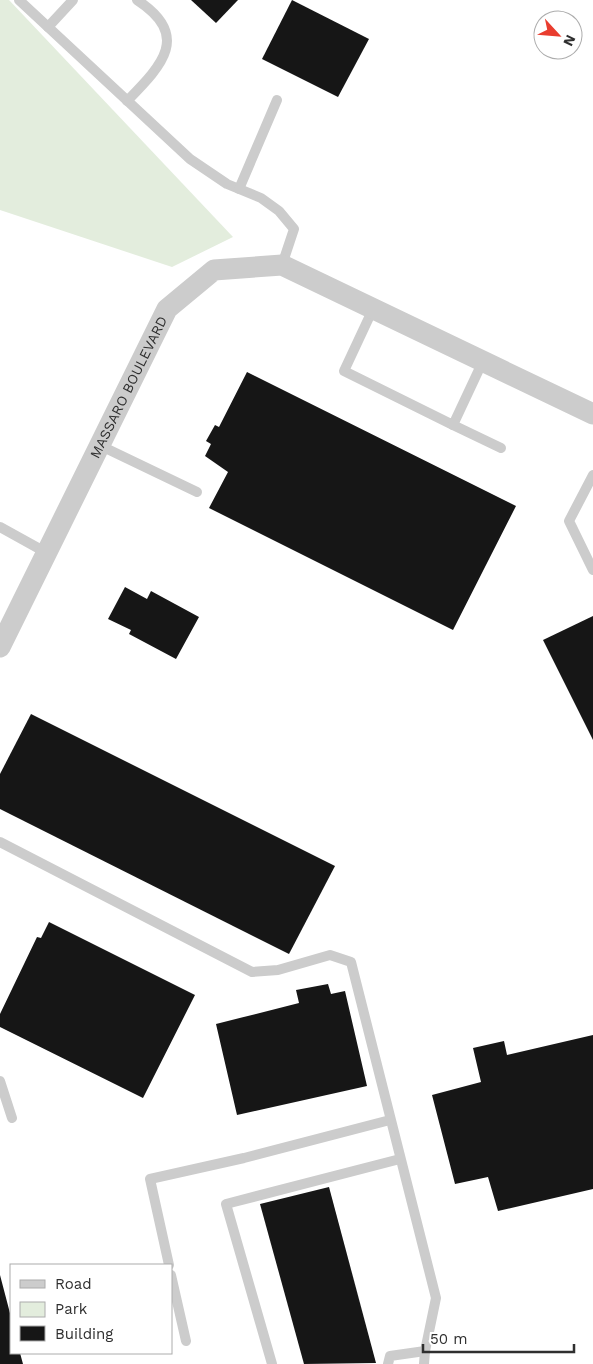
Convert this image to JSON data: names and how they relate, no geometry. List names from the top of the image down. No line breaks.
{"streets":{"street":["MASSARO BOULEVARD"]},"legend":["Road","Park","Building"],"scale_bar":"50 m","north":"bottom right"}
